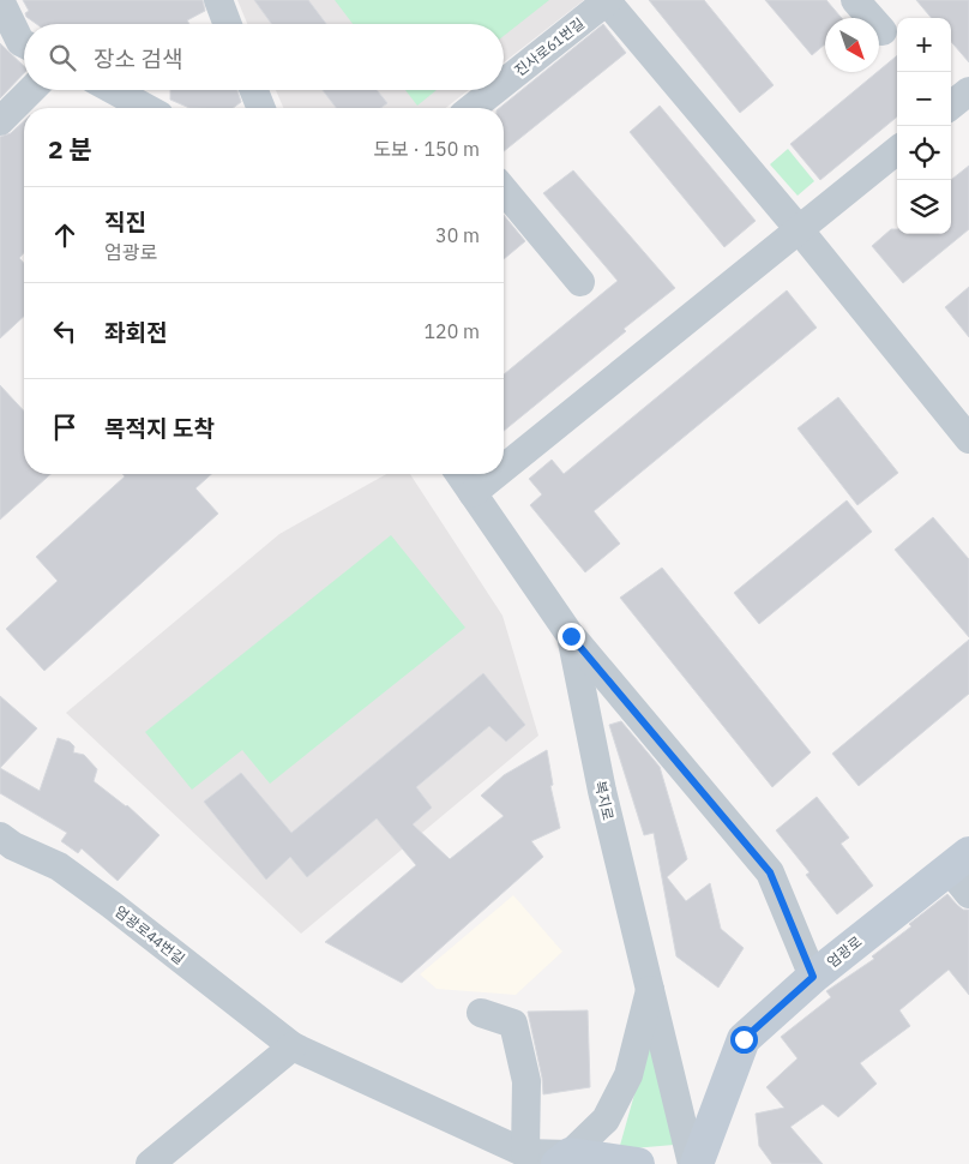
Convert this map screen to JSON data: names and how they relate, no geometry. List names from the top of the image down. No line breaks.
{"streets":{"main road":["엄광로"],"street":["진사로61번길","복지로","엄광로44번길"]},"north":"bottom right","page":{"map_buttons":["+","−"],"search":"장소 검색","heading":["2 분","도보 · 150 m"],"list":[["직진","엄광로","30 m"],["좌회전","120 m"],"목적지 도착"]}}
